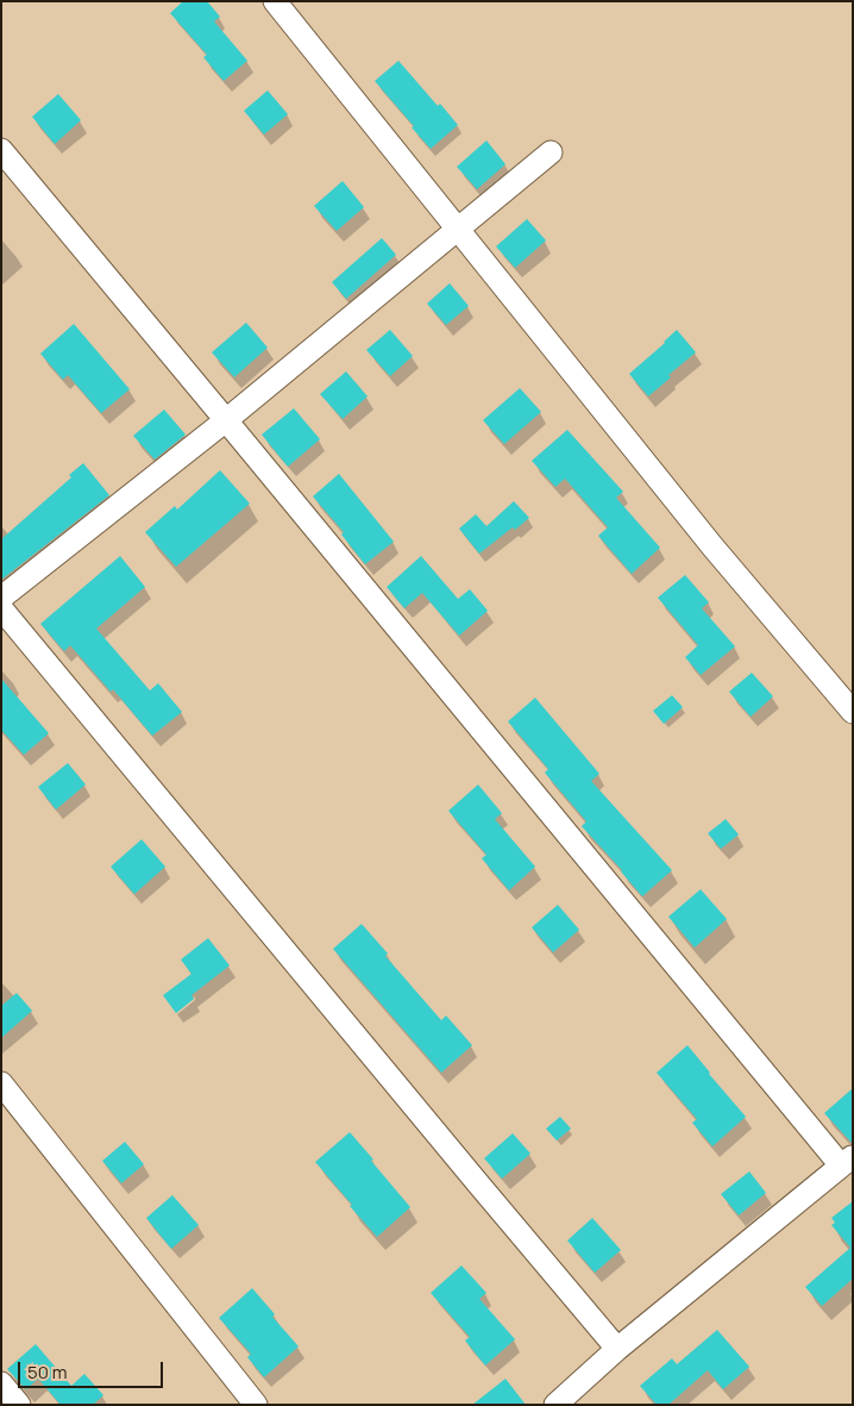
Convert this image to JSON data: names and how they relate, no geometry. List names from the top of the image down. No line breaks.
{"scale_bar":"50 m"}
